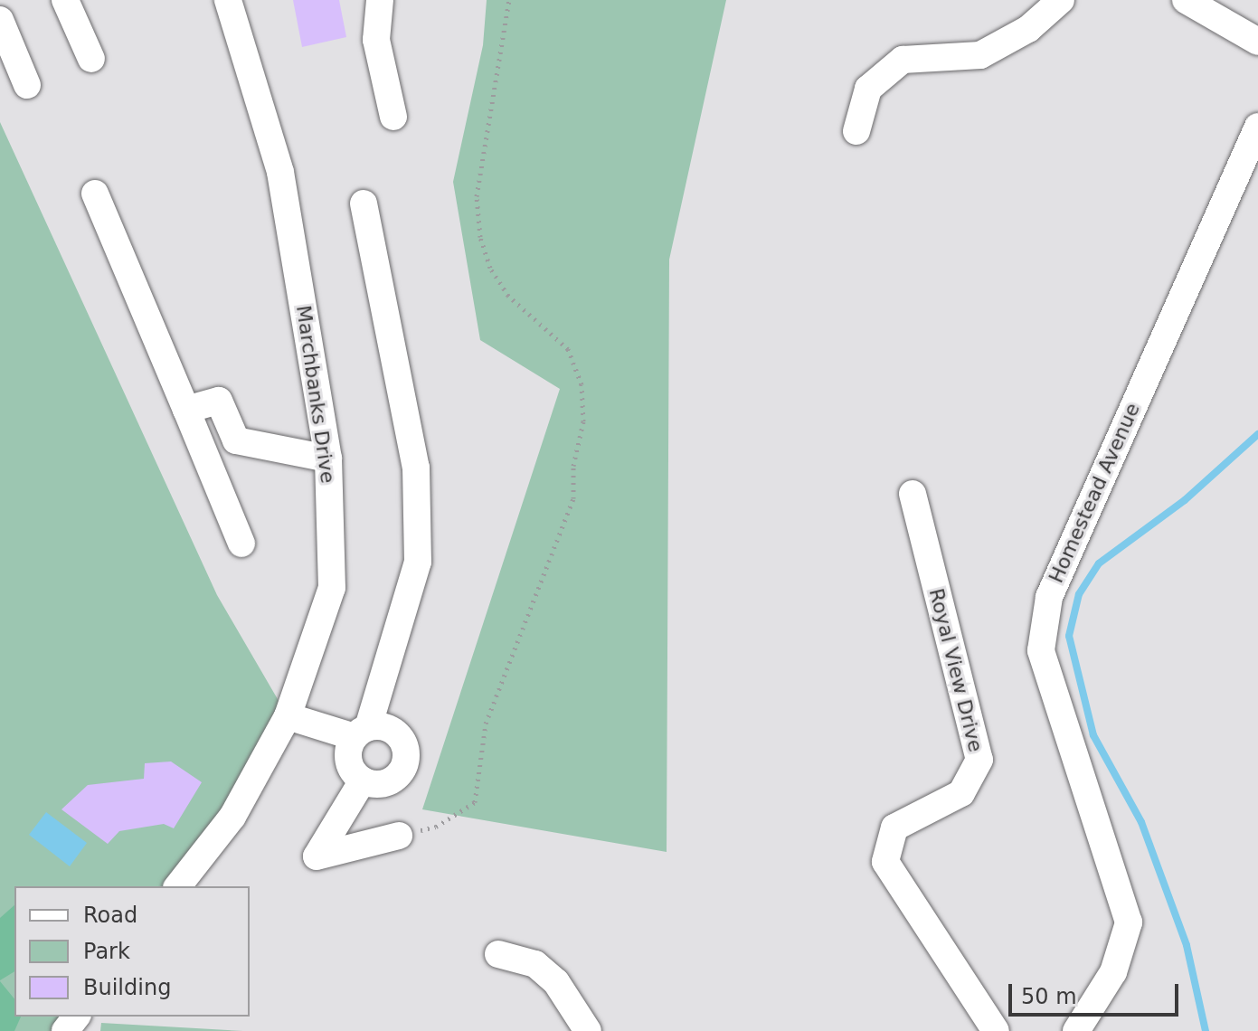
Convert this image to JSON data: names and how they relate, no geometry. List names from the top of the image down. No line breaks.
{"streets":{"street":["Marchbanks Drive","Homestead Avenue","Royal View Drive"]},"legend":["Road","Park","Building"],"scale_bar":"50 m"}
